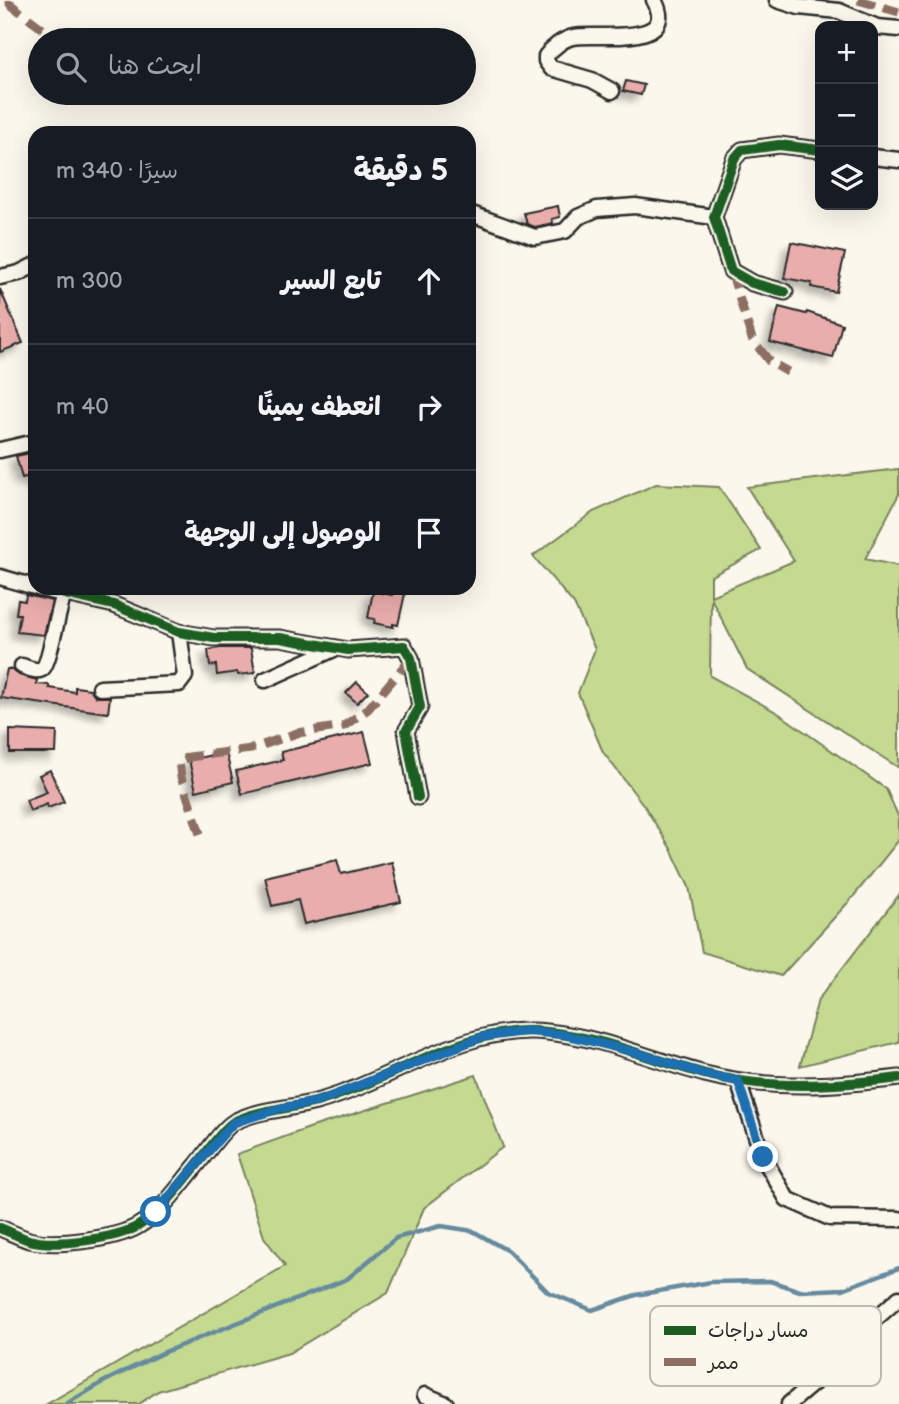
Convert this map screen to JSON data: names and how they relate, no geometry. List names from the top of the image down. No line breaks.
{"legend":["مسار دراجات","ممر"],"page":{"map_buttons":["+","−"],"search":"ابحث هنا","heading":["5 دقيقة","سيرًا · 340 m"],"list":[["تابع السير","300 m"],["انعطف يمينًا","40 m"],"الوصول إلى الوجهة"]}}
